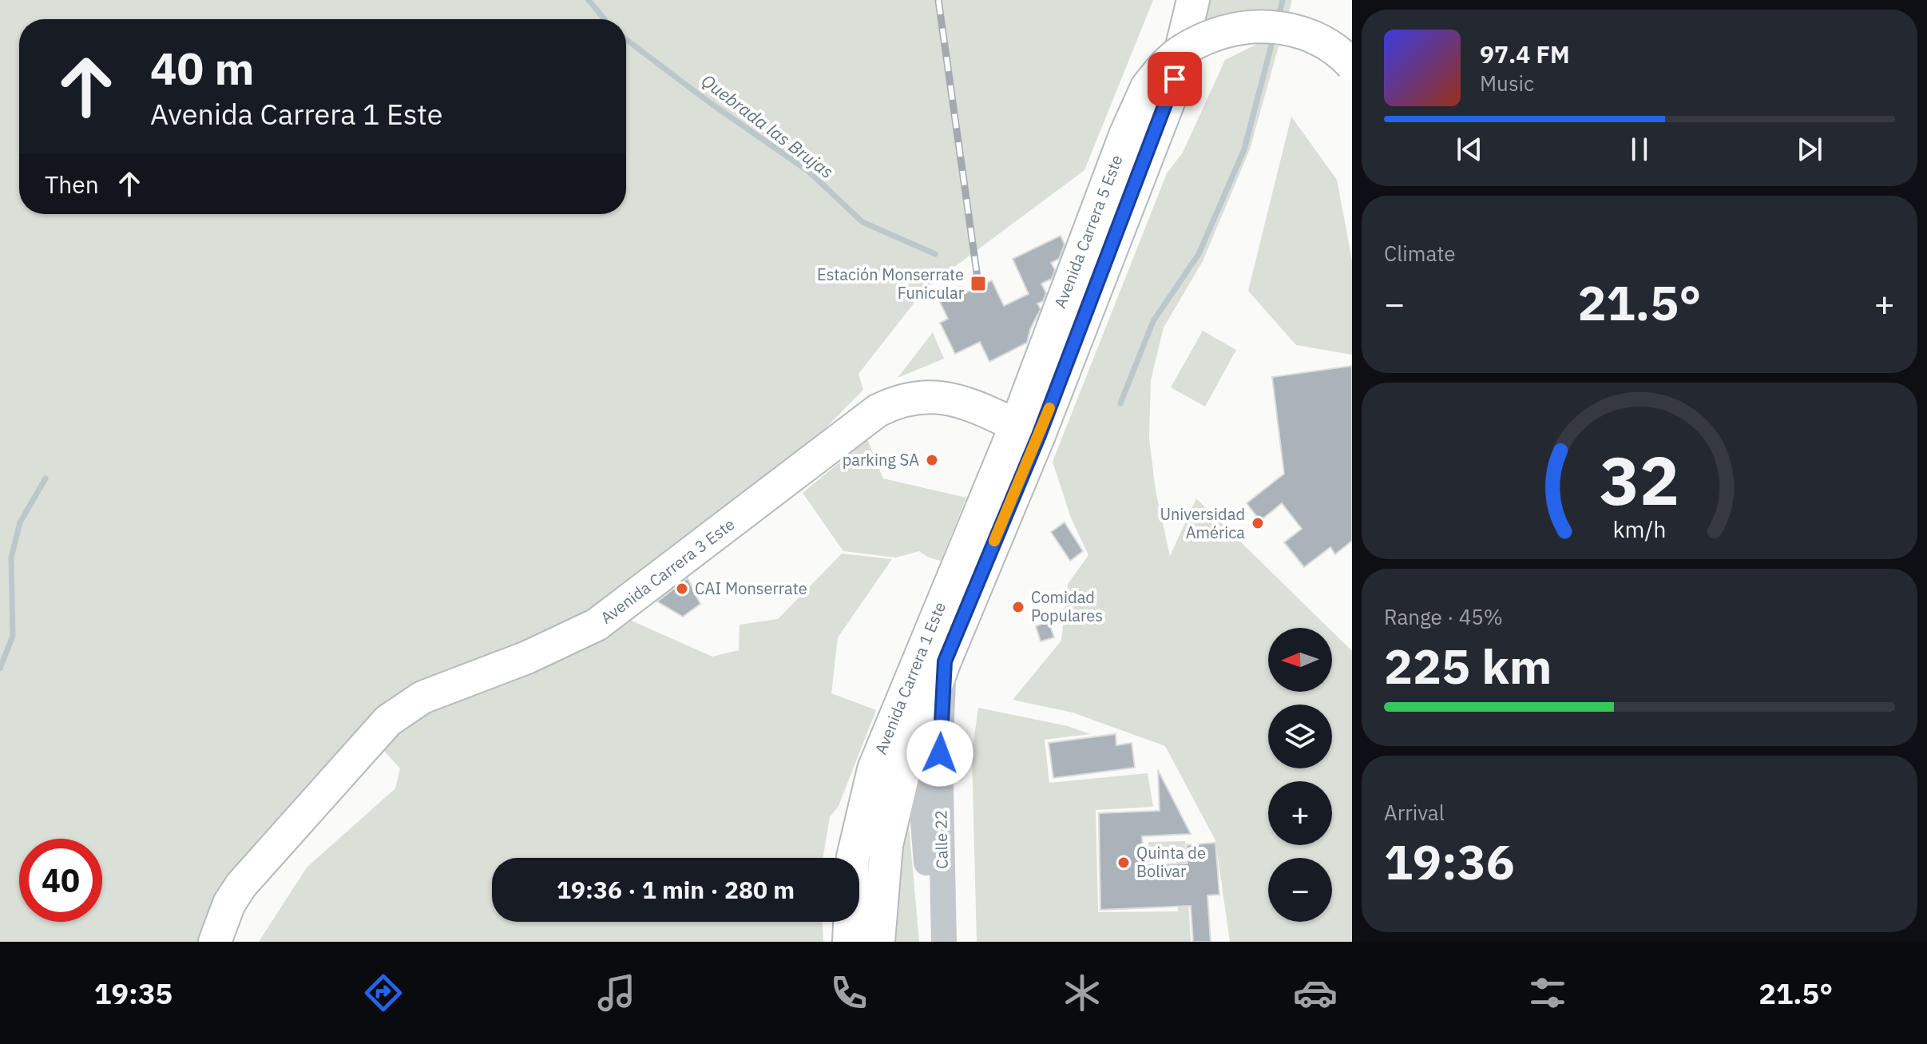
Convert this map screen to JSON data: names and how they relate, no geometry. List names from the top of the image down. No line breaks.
{"streets":{"main road":["Avenida Carrera 5 Este","Avenida Carrera 3 Este","Avenida Carrera 1 Este"],"street":["Calle 22"]},"crossings":[["Avenida Carrera 5 Este","Avenida Carrera 3 Este"],["Avenida Carrera 5 Este","Avenida Carrera 1 Este"],["Avenida Carrera 3 Este","Avenida Carrera 1 Este"],["Avenida Carrera 1 Este","Calle 22"]],"water":["Quebrada las Brujas"],"places":{"transit":["Estación Monserrate Funicular"],"other":["parking SA","Universidad América","CAI Monserrate","Comidad Populares","Quinta de Bolivar"]},"north":"left","page":{"turn":["40 m","Avenida Carrera 1 Este"],"song":["97.4 FM","Music"],"then":"Then","tile":["Climate",["Range · 45%","225 km"],["Arrival","19:36"]],"heat":["−","21.5°","+"],"map_buttons":["+","−"],"limit":"40","trip":"19:36 · 1 min · 280 m","tabs":["19:35","21.5°"],"gauge":["32","km/h"]}}
